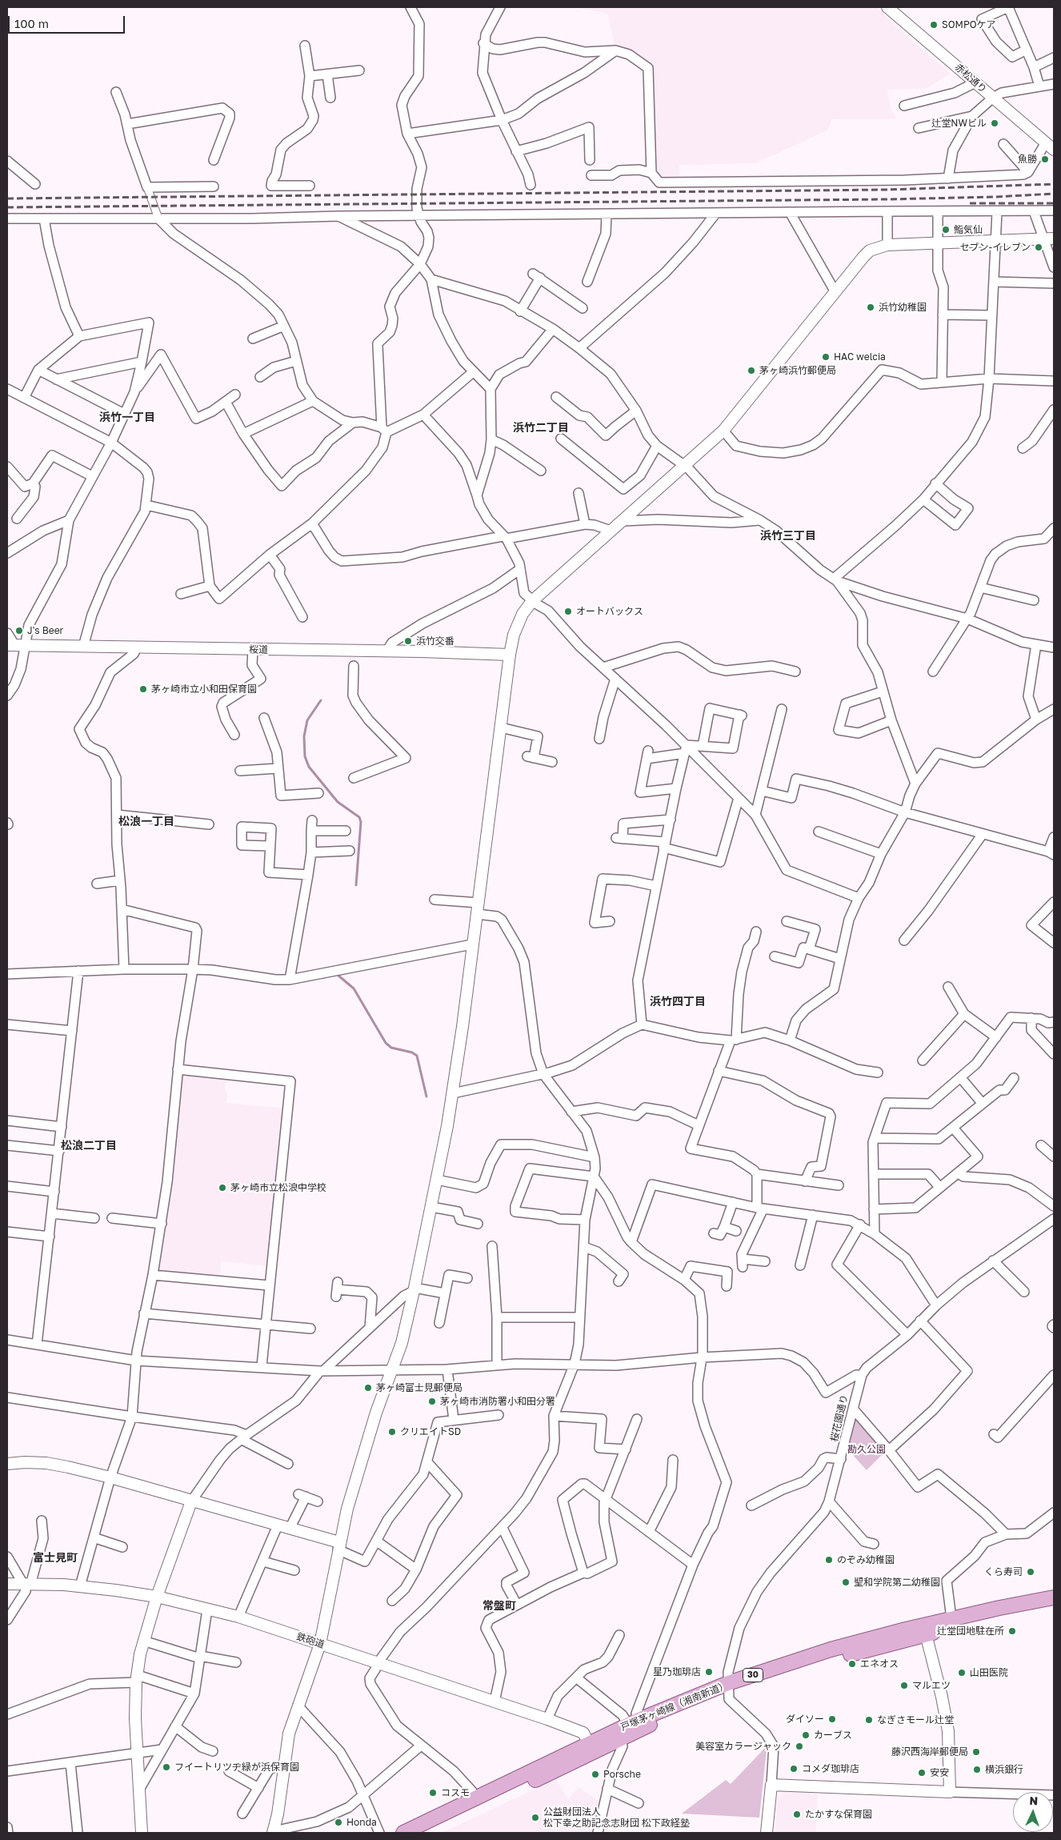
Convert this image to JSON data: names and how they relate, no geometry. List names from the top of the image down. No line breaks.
{"streets":{"main road":["30","戸塚茅ヶ崎線（湘南新道）"],"street":["赤松通り","桜道","桜花園通り","鉄砲道"]},"crossings":[["桜花園通り","戸塚茅ヶ崎線（湘南新道）"],["鉄砲道","戸塚茅ヶ崎線（湘南新道）"]],"districts":["浜竹一丁目","浜竹二丁目","浜竹三丁目","松浪一丁目","浜竹四丁目","松浪二丁目","富士見町","常盤町"],"parks":["勘久公園"],"places":["SOMPOケア","辻堂NWビル","魚勝","鮨気仙","セブン-イレブン","浜竹幼稚園","HAC welcia","茅ヶ崎浜竹郵便局","オートバックス","J's Beer","浜竹交番","茅ヶ崎市立小和田保育園","茅ヶ崎市立松浪中学校","茅ヶ崎富士見郵便局","茅ヶ崎市消防署小和田分署","クリエイトSD","のぞみ幼稚園","くら寿司","聖和学院第二幼稚園","辻堂団地駐在所","エネオス","星乃珈琲店","山田医院","マルエツ","ダイソー","なぎさモール辻堂","カーブス","美容室カラージャック","藤沢西海岸郵便局","フイートリツヂ緑が浜保育園","コメダ珈琲店","横浜銀行","安安","Porsche","コスモ","たかすな保育園","公益財団法人 松下幸之助記念志財団 松下政経塾","Honda"],"scale_bar":"100 m","north":"top"}
